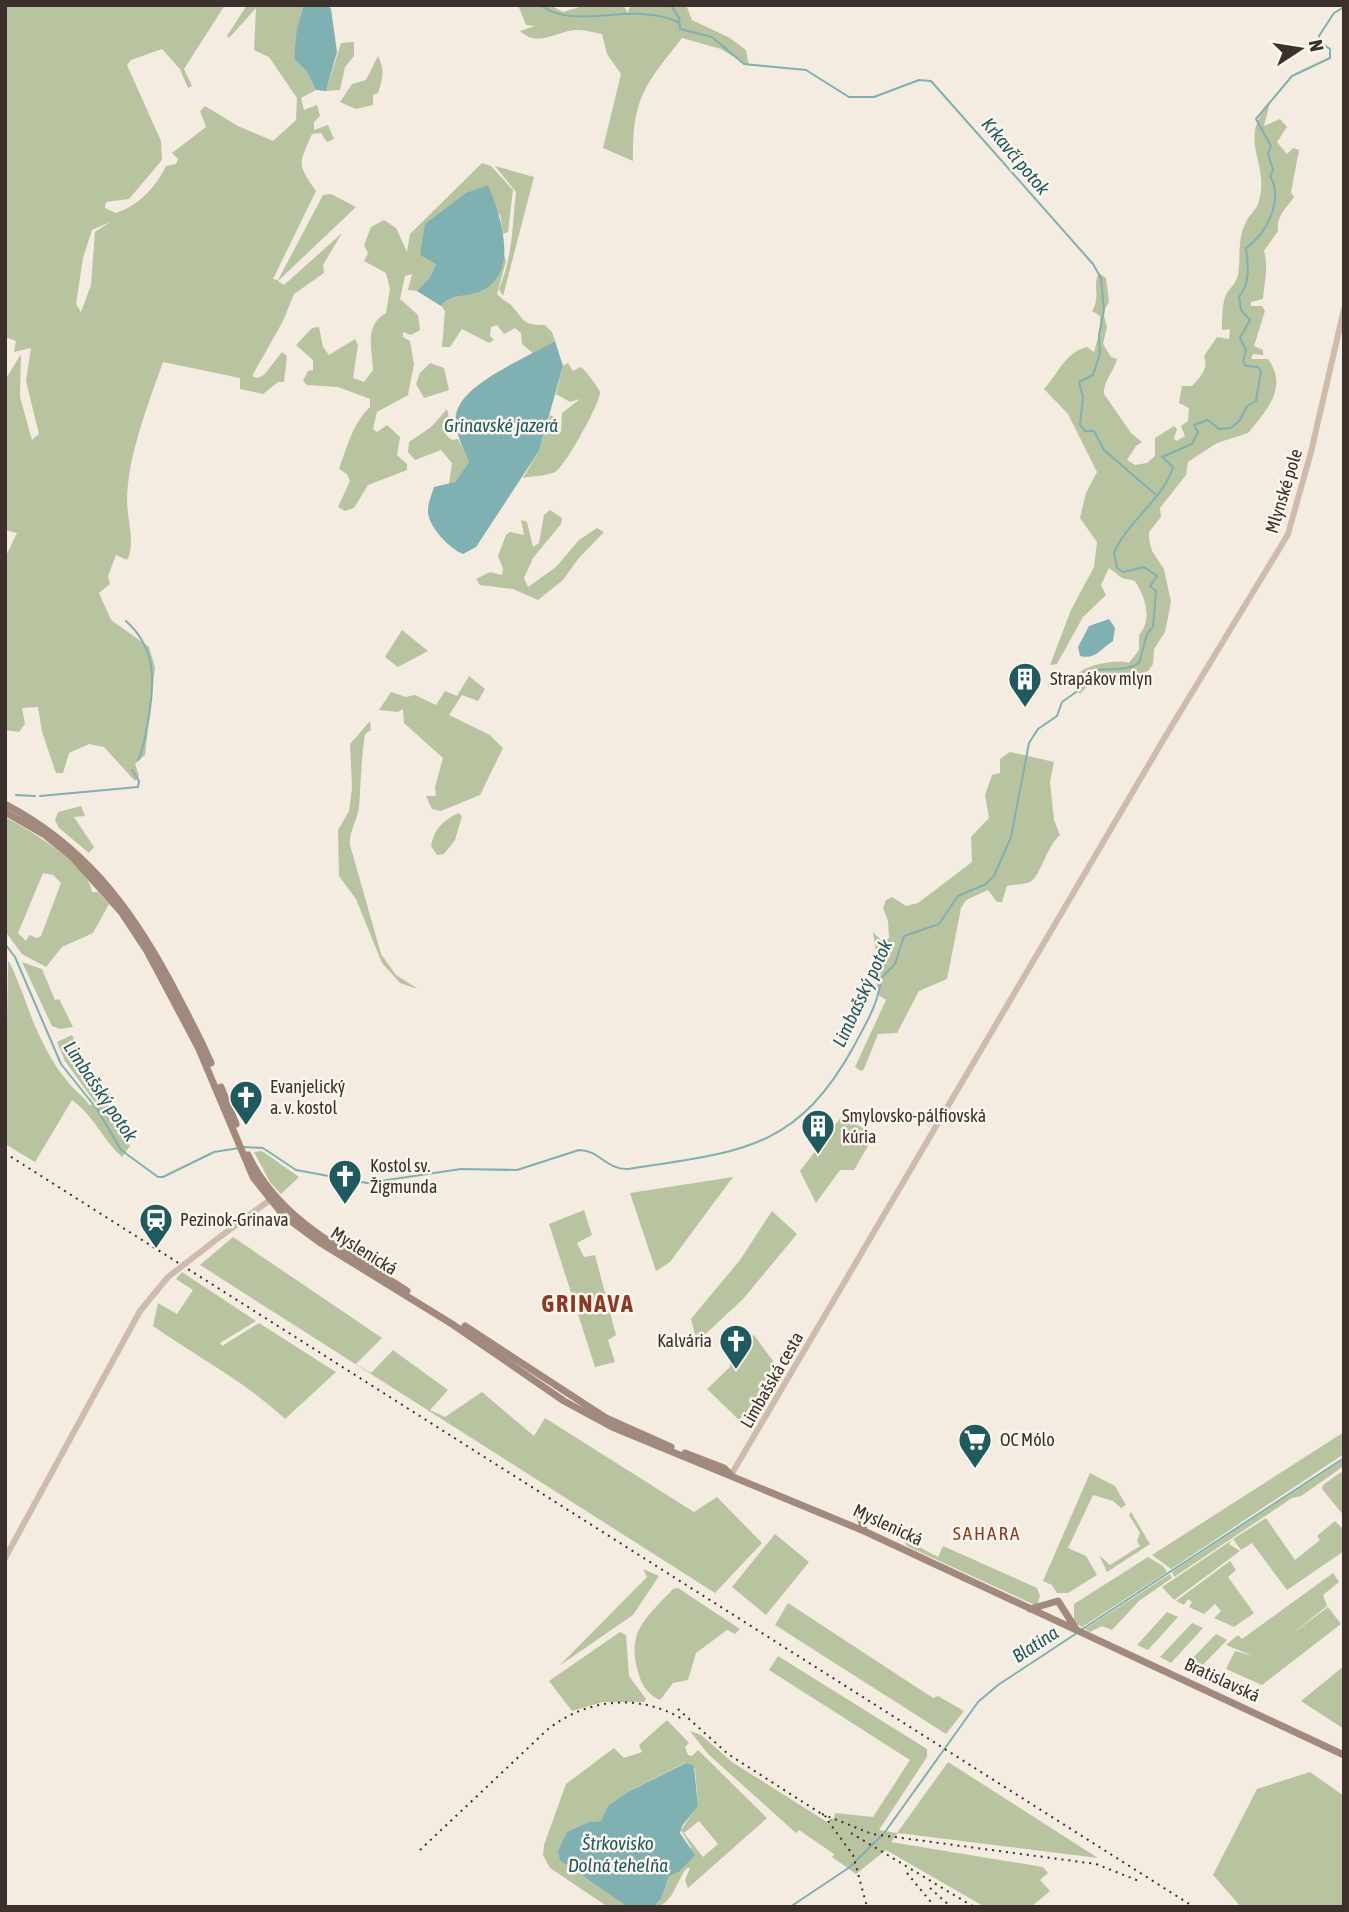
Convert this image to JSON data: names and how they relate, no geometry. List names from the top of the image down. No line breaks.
{"streets":{"main road":["Myslenická","Bratislavská"],"street":["Mlynské pole","Limbašská cesta"]},"crossings":[["Mlynské pole","Limbašská cesta"],["Myslenická","Limbašská cesta"],["Myslenická","Bratislavská"]],"districts":["GRINAVA","SAHARA"],"water":["Krkavčí potok","Grinavské jazerá","Limbašský potok","Blatina","Štrkovisko Dolná tehelňa"],"places":{"building":["Strapákov mlyn","Smylovsko-pálfiovská kúria"],"church":["Evanjelický a. v. kostol","Kostol sv. Žigmunda","Kalvária"],"station":["Pezinok-Grinava"],"supermarket":["OC Mólo"]},"north":"right"}
